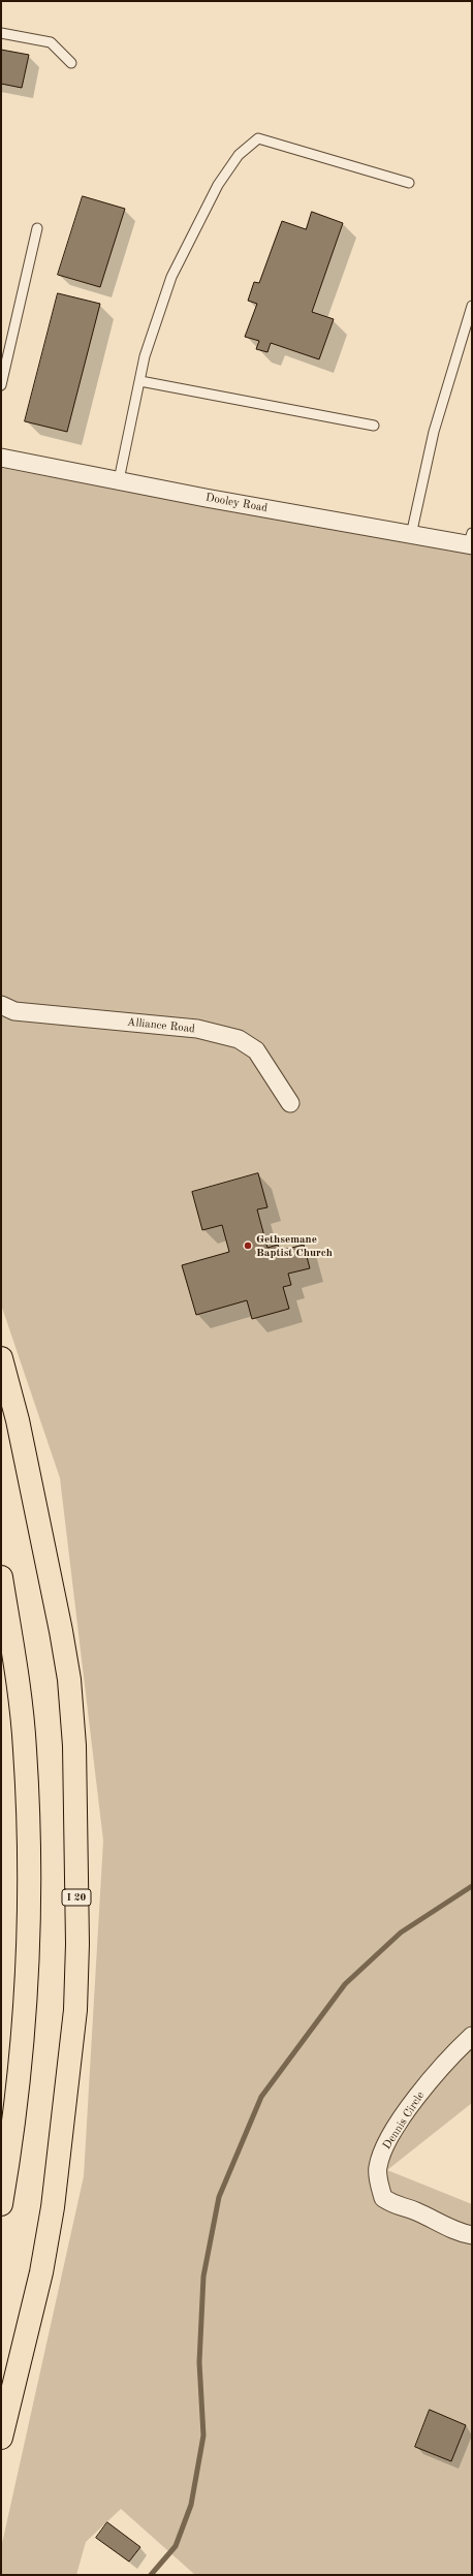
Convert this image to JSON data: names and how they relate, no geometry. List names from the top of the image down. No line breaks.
{"streets":{"highway":["I 20"],"street":["Dooley Road","Alliance Road","Dennis Circle"]},"places":["Gethsemane Baptist Church"]}
